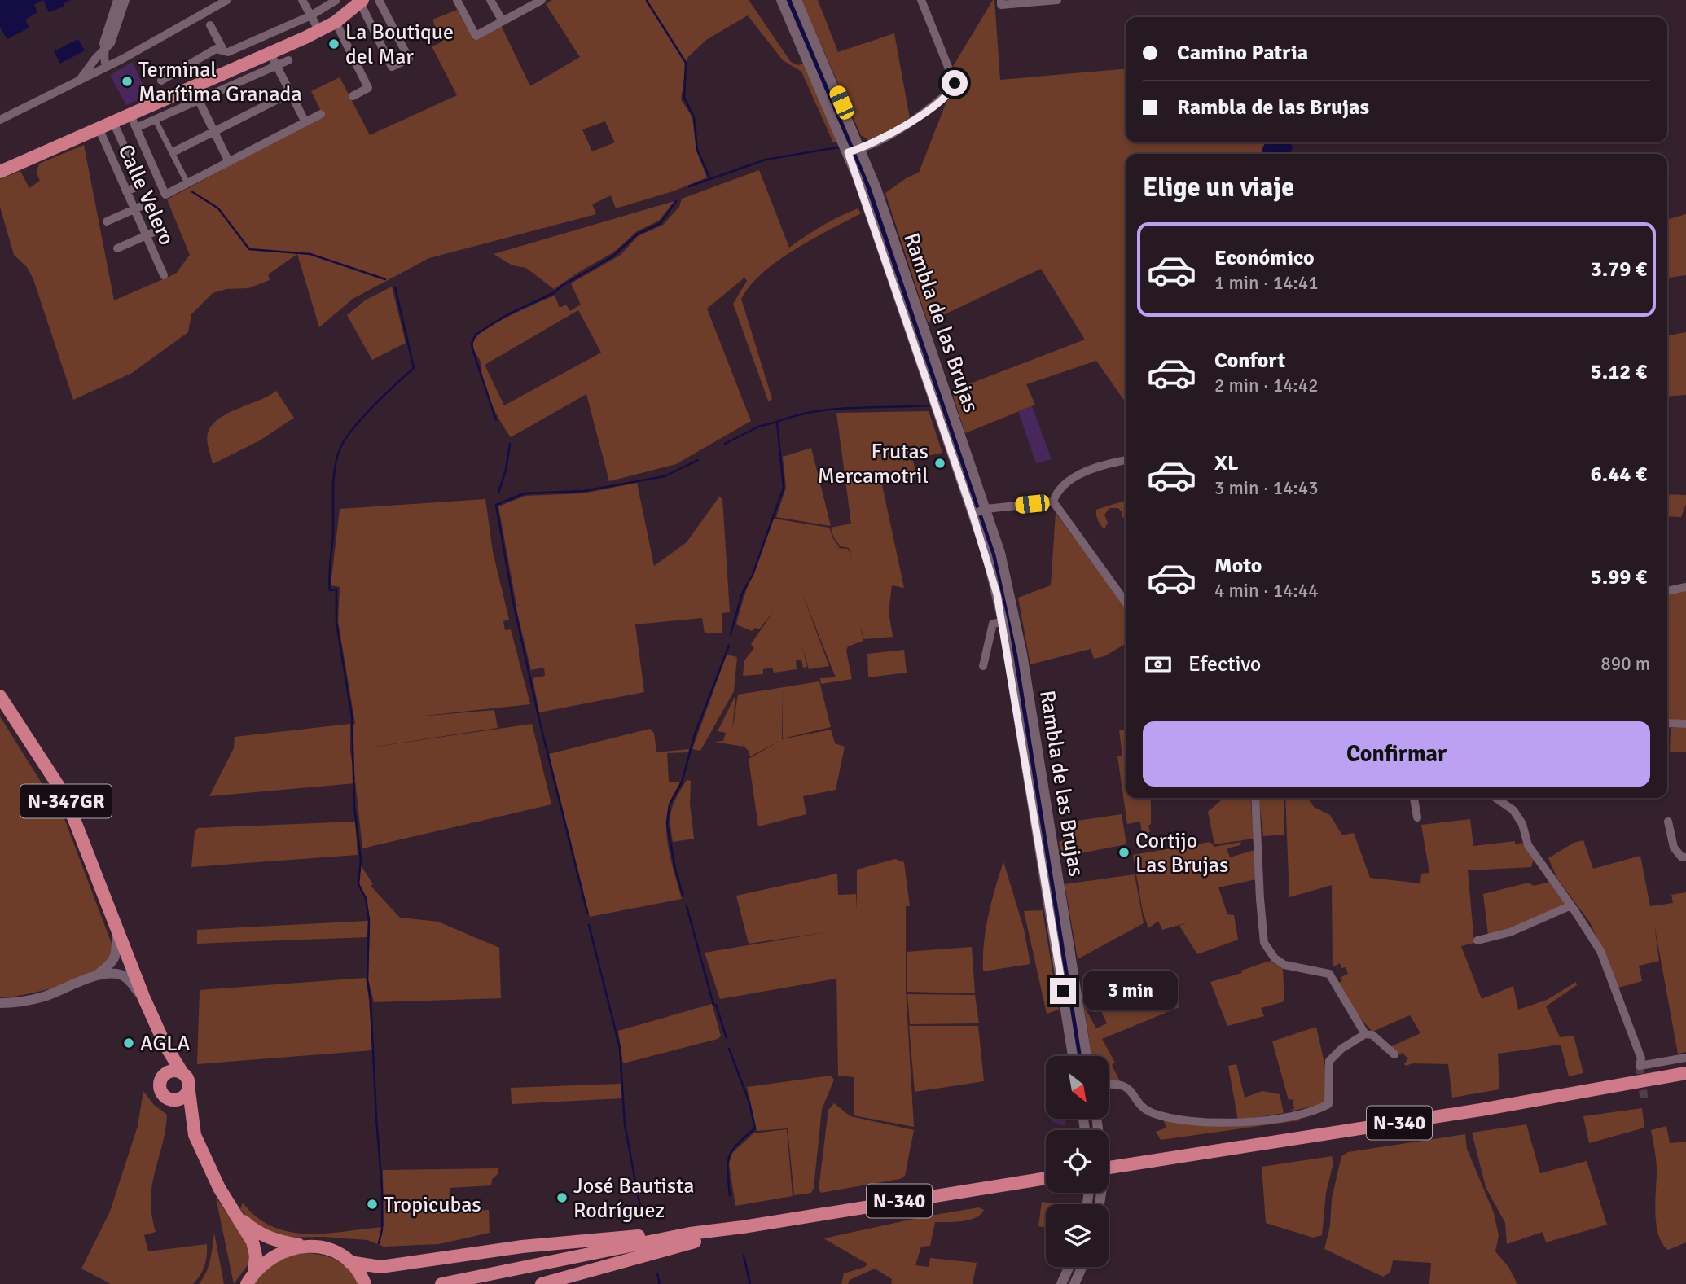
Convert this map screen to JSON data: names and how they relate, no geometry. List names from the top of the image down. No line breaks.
{"streets":{"highway":["N-347GR","N-340"],"street":["Calle Velero","Rambla de las Brujas"]},"places":["La Boutique del Mar","Terminal Marítima Granada","Frutas Mercamotril","Cortijo Las Brujas","AGLA","José Bautista Rodríguez","Tropicubas"],"north":"bottom right","page":{"banner":["Camino Patria","Rambla de las Brujas"],"heading":"Elige un viaje","list":[{"name":"Económico","note":"1 min · 14:41","value":"3.79 €"},{"name":"Confort","note":"2 min · 14:42","value":"5.12 €"},{"name":"XL","note":"3 min · 14:43","value":"6.44 €"},{"name":"Moto","note":"4 min · 14:44","value":"5.99 €"}],"pay":["Efectivo","890 m"],"buttons":"Confirmar","bubble":"3 min"}}
